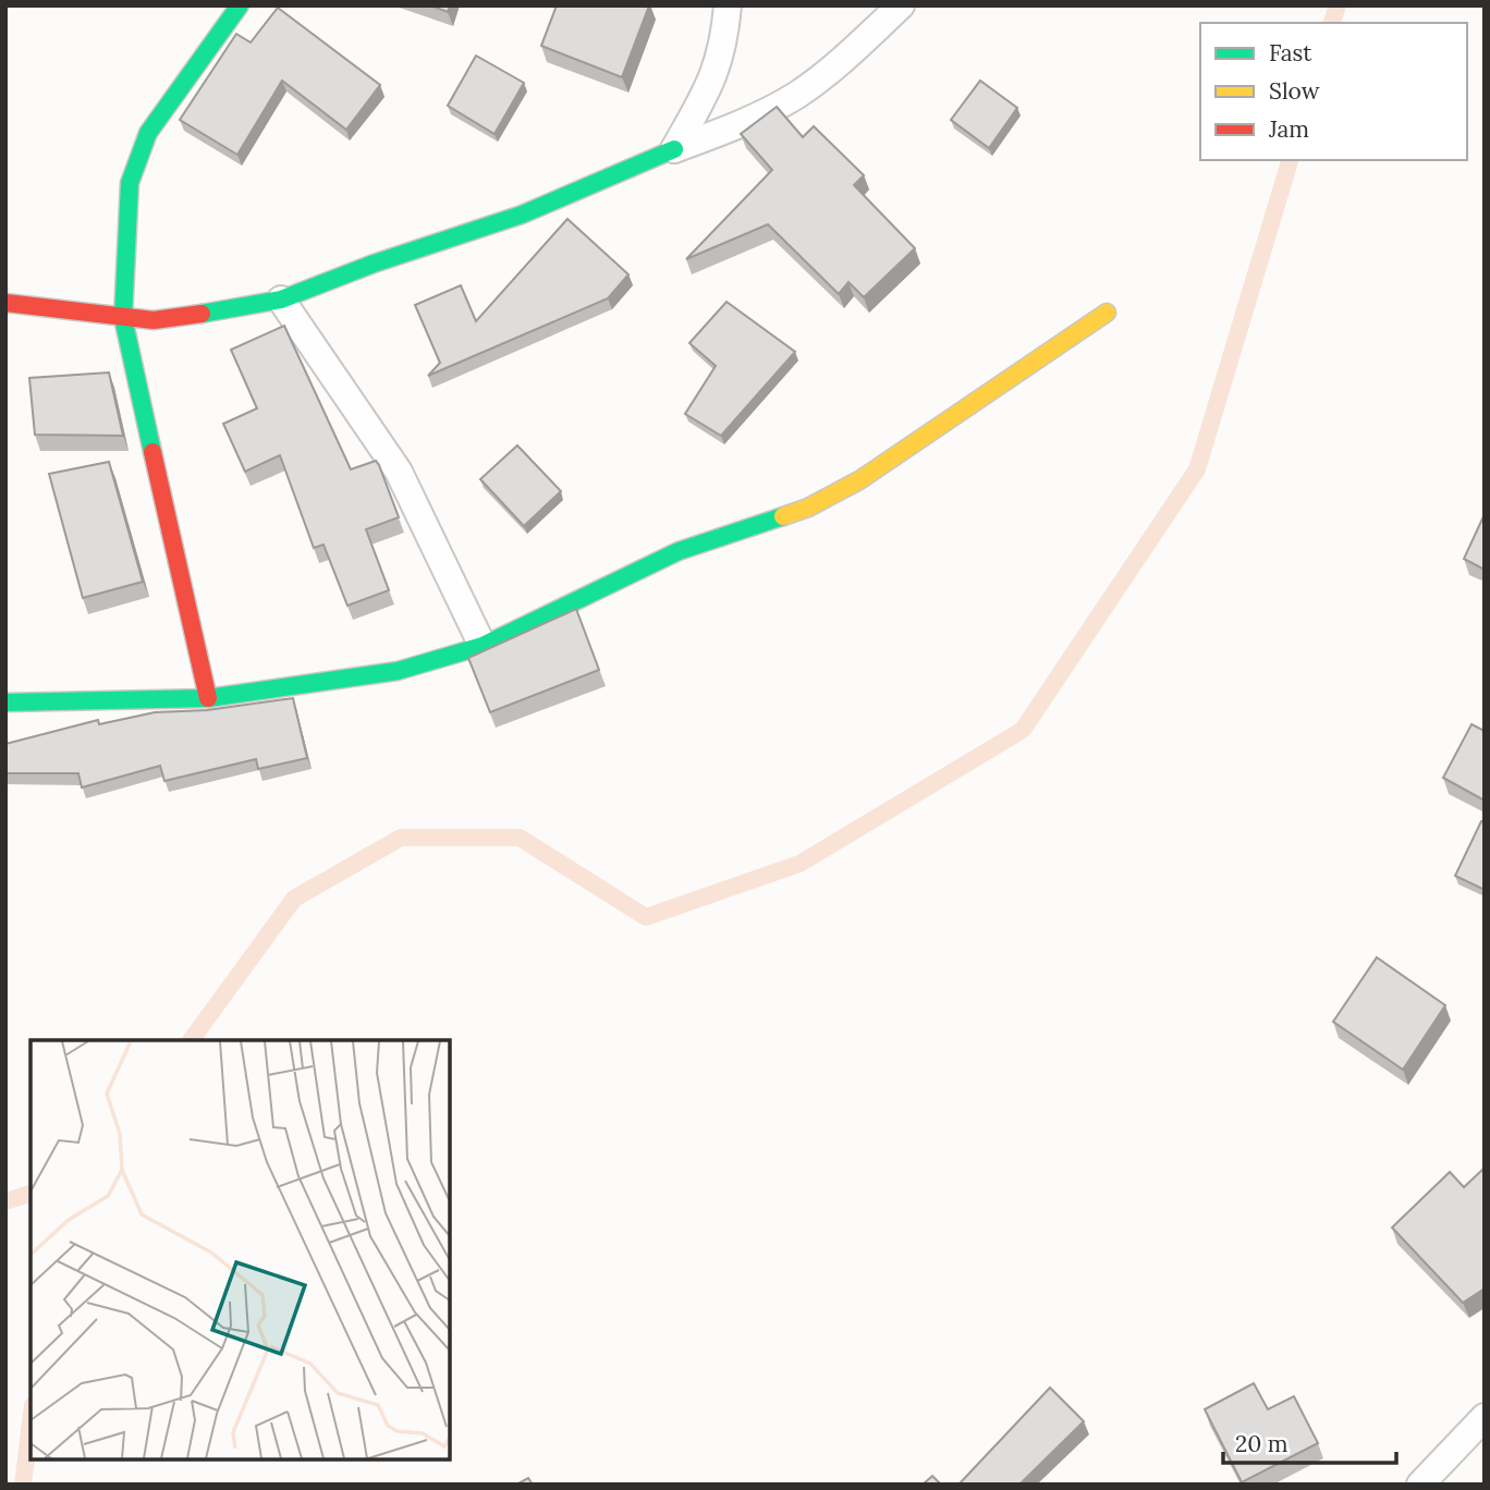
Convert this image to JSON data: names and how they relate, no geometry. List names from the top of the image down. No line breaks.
{"legend":["Fast","Slow","Jam"],"scale_bar":"20 m"}
